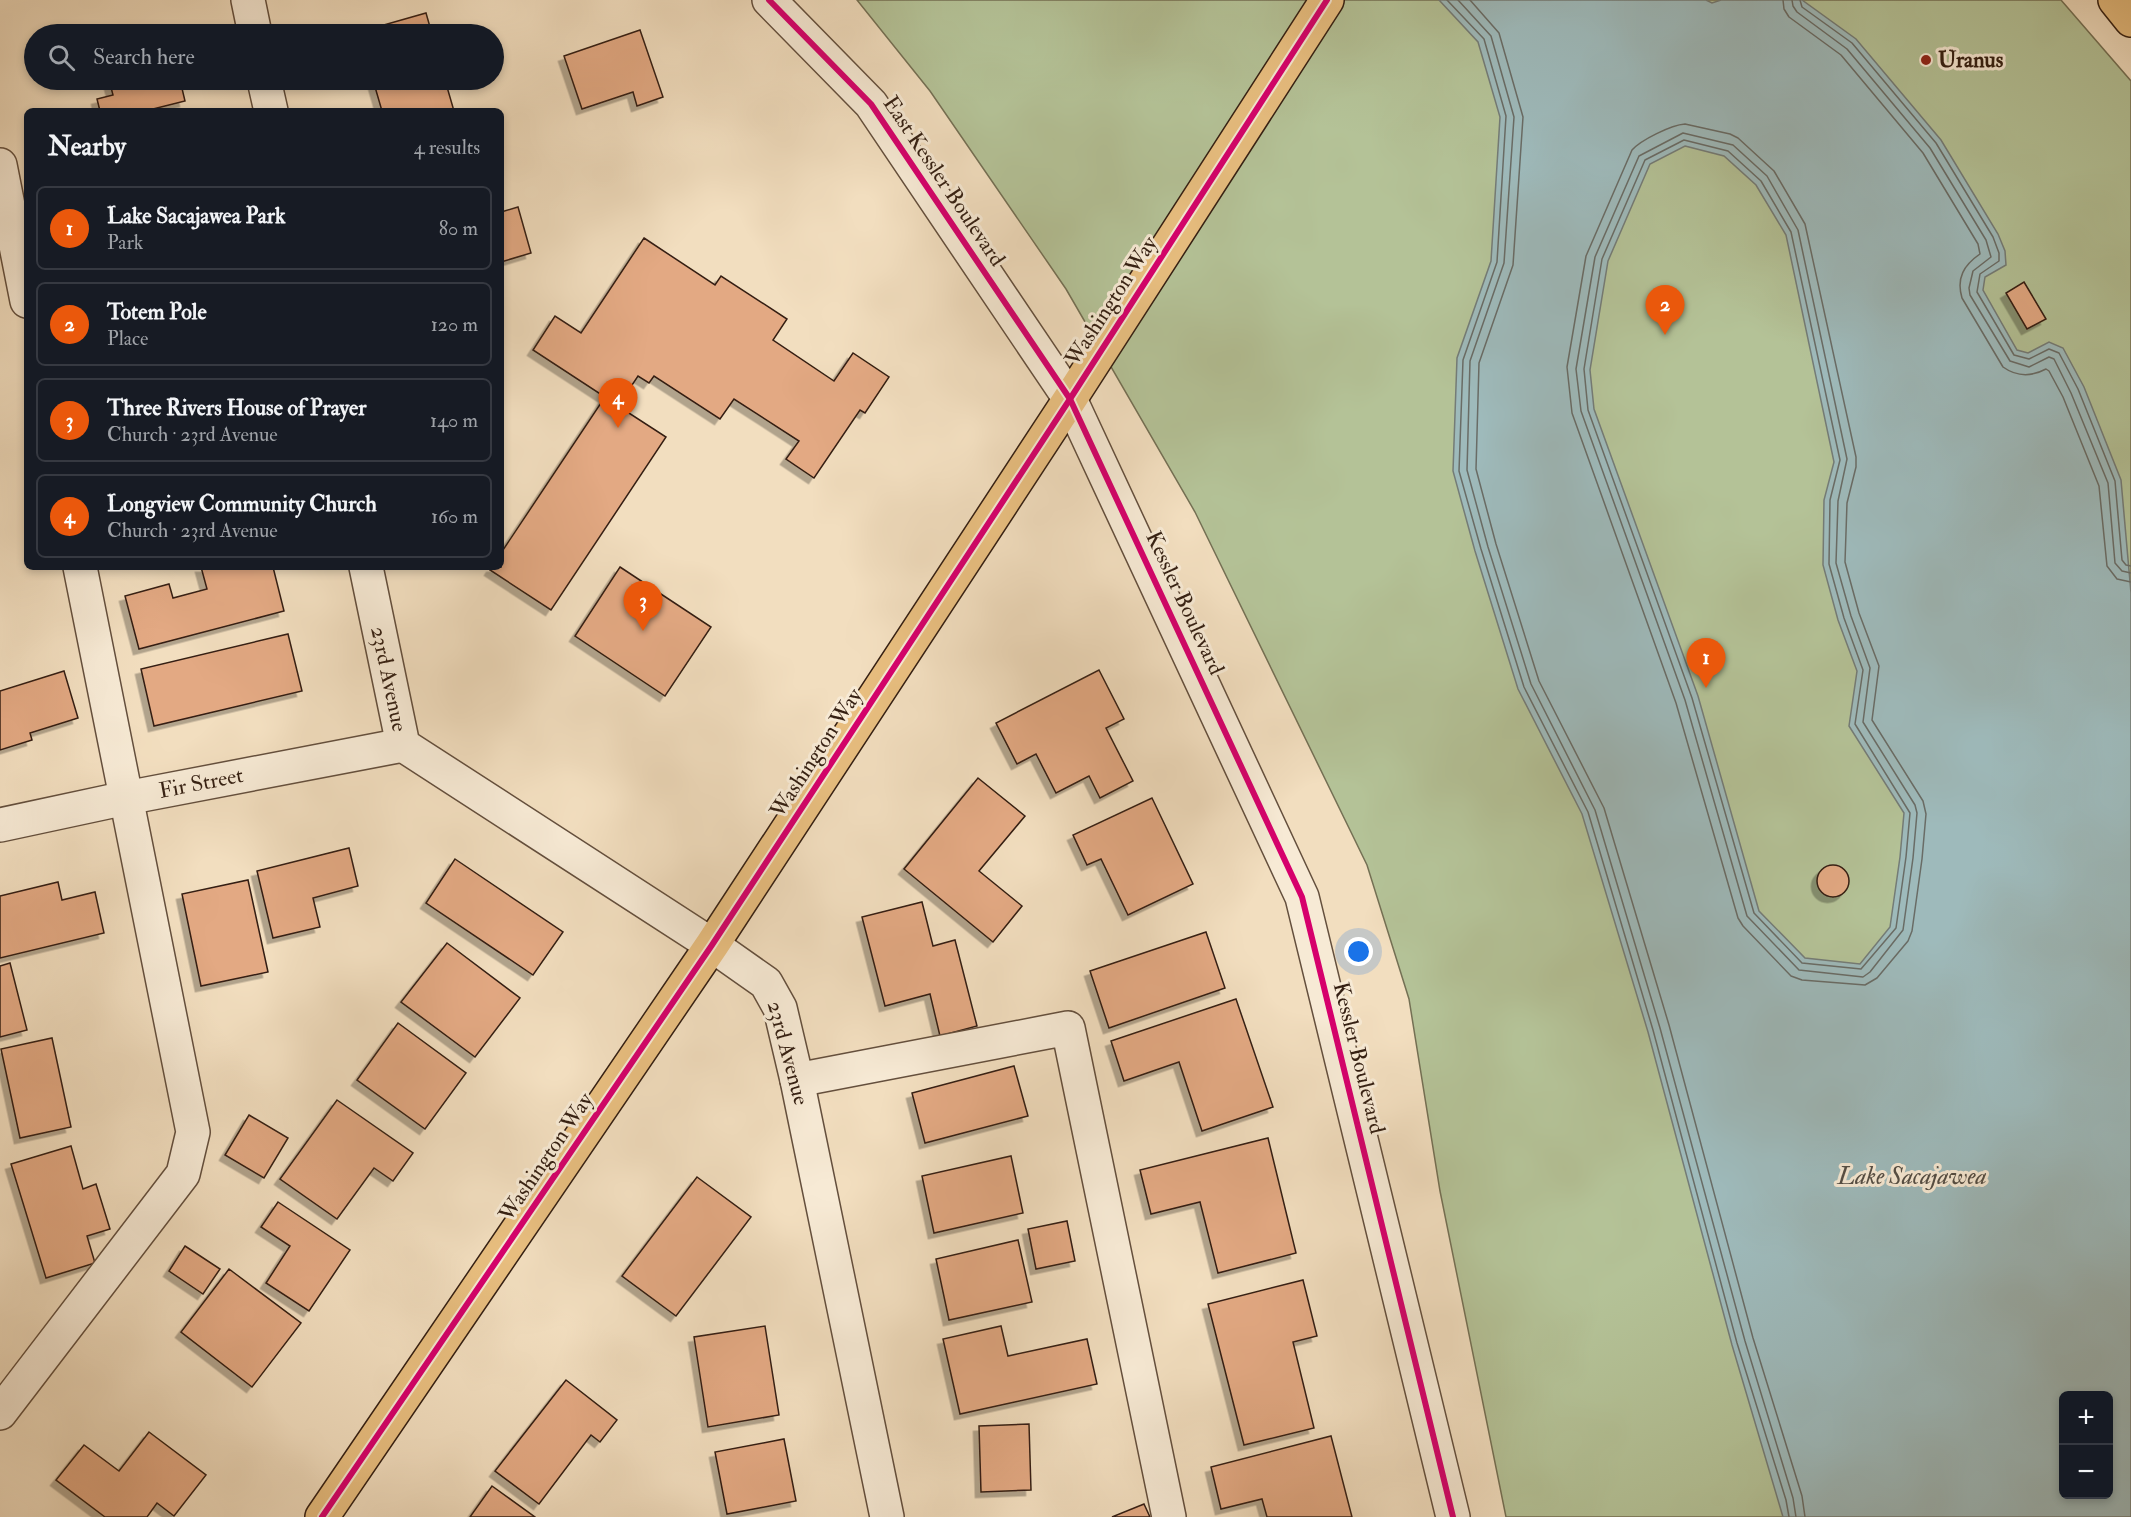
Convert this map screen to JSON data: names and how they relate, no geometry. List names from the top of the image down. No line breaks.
{"streets":{"main road":["Washington Way"],"street":["East Kessler Boulevard","Kessler Boulevard","23rd Avenue","Fir Street"]},"crossings":[["East Kessler Boulevard","Washington Way"],["East Kessler Boulevard","Kessler Boulevard"],["Washington Way","Kessler Boulevard"],["Washington Way","23rd Avenue"],["23rd Avenue","Fir Street"]],"water":["Lake Sacajawea"],"places":["Uranus"],"page":{"search":"Search here","heading":["Nearby","4 results"],"list":[{"mark":"1","name":"Lake Sacajawea Park","note":"Park","value":"80 m"},{"mark":"2","name":"Totem Pole","note":"Place","value":"120 m"},{"mark":"3","name":"Three Rivers House of Prayer","note":"Church · 23rd Avenue","value":"140 m"},{"mark":"4","name":"Longview Community Church","note":"Church · 23rd Avenue","value":"160 m"}],"pins":["2","4","3","1"],"map_buttons":["+","−"]}}
